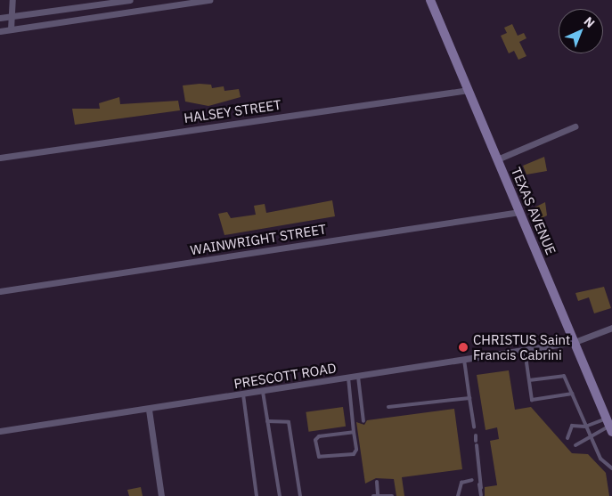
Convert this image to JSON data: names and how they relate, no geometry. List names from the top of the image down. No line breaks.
{"streets":{"street":["HALSEY STREET","TEXAS AVENUE","WAINWRIGHT STREET","PRESCOTT ROAD"]},"crossings":[["HALSEY STREET","TEXAS AVENUE"],["TEXAS AVENUE","WAINWRIGHT STREET"],["TEXAS AVENUE","PRESCOTT ROAD"]],"places":["CHRISTUS Saint Francis Cabrini"],"north":"top right"}
